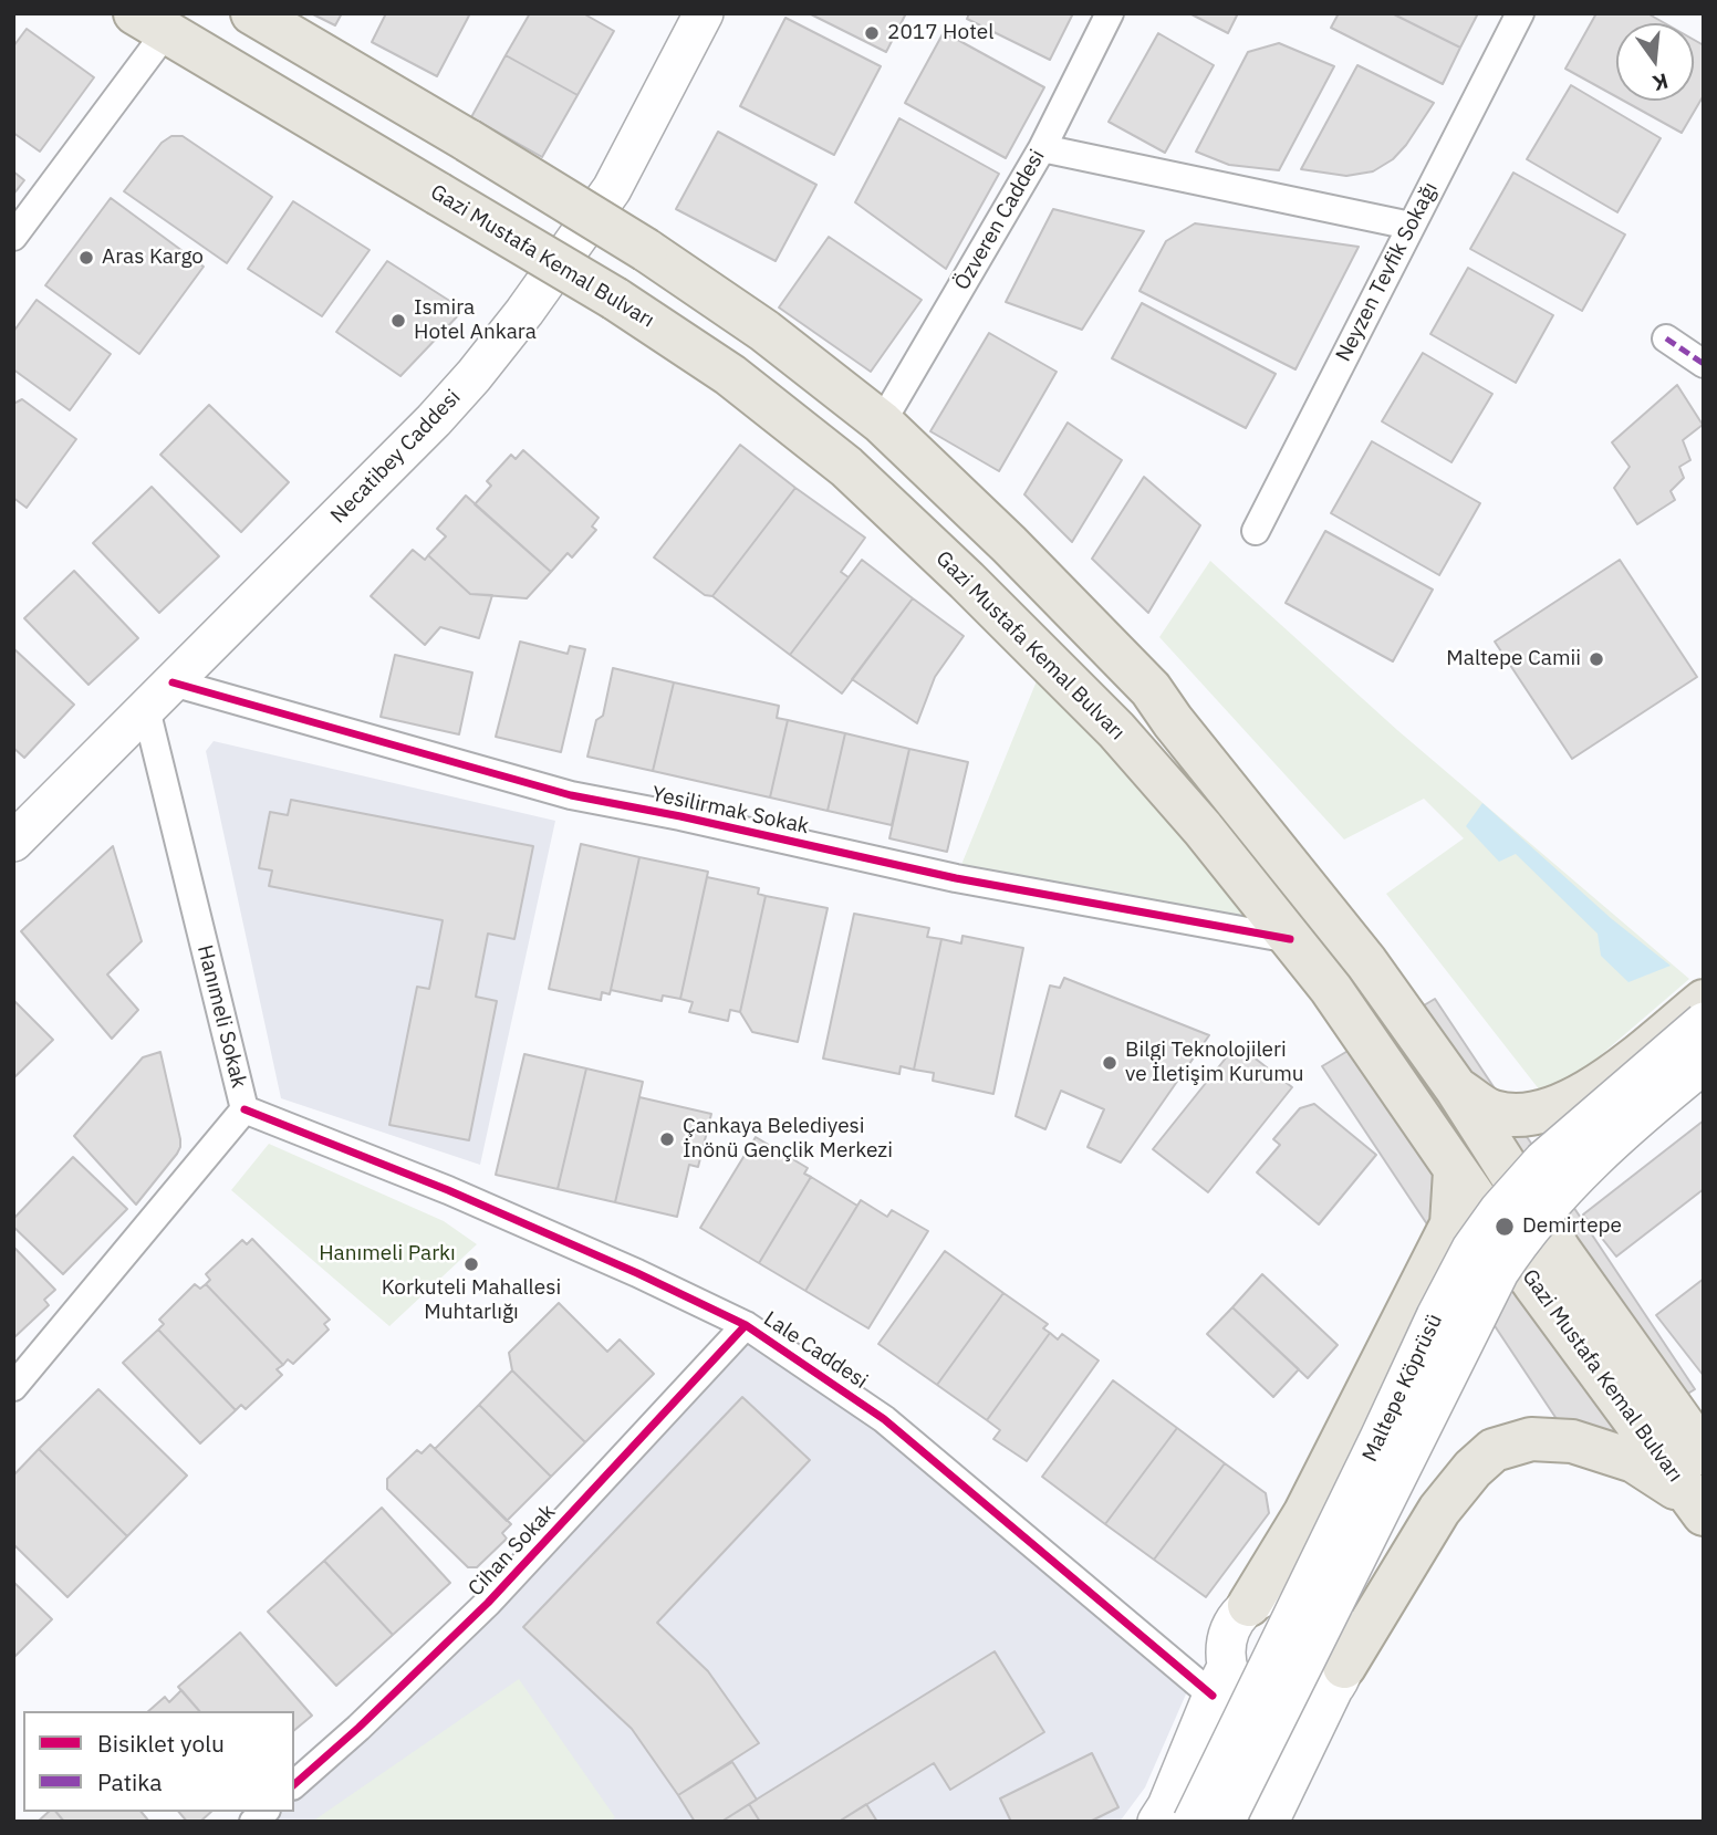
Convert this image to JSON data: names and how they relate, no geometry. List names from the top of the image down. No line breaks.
{"streets":{"main road":["Gazi Mustafa Kemal Bulvarı","Necatibey Caddesi","Maltepe Köprüsü"],"street":["Özveren Caddesi","Neyzen Tevfik Sokağı","Yesilirmak Sokak","Hanımeli Sokak","Lale Caddesi","Cihan Sokak"]},"crossings":[["Özveren Caddesi","Gazi Mustafa Kemal Bulvarı"],["Gazi Mustafa Kemal Bulvarı","Yesilirmak Sokak"],["Necatibey Caddesi","Yesilirmak Sokak"],["Necatibey Caddesi","Hanımeli Sokak"],["Yesilirmak Sokak","Hanımeli Sokak"],["Hanımeli Sokak","Lale Caddesi"],["Lale Caddesi","Cihan Sokak"]],"parks":["Hanımeli Parkı"],"places":["2017 Hotel","Aras Kargo","Ismira Hotel Ankara","Maltepe Camii","Bilgi Teknolojileri ve İletişim Kurumu","Çankaya Belediyesi İnönü Gençlik Merkezi","Demirtepe","Korkuteli Mahallesi Muhtarlığı"],"legend":["Bisiklet yolu","Patika"],"north":"bottom"}
